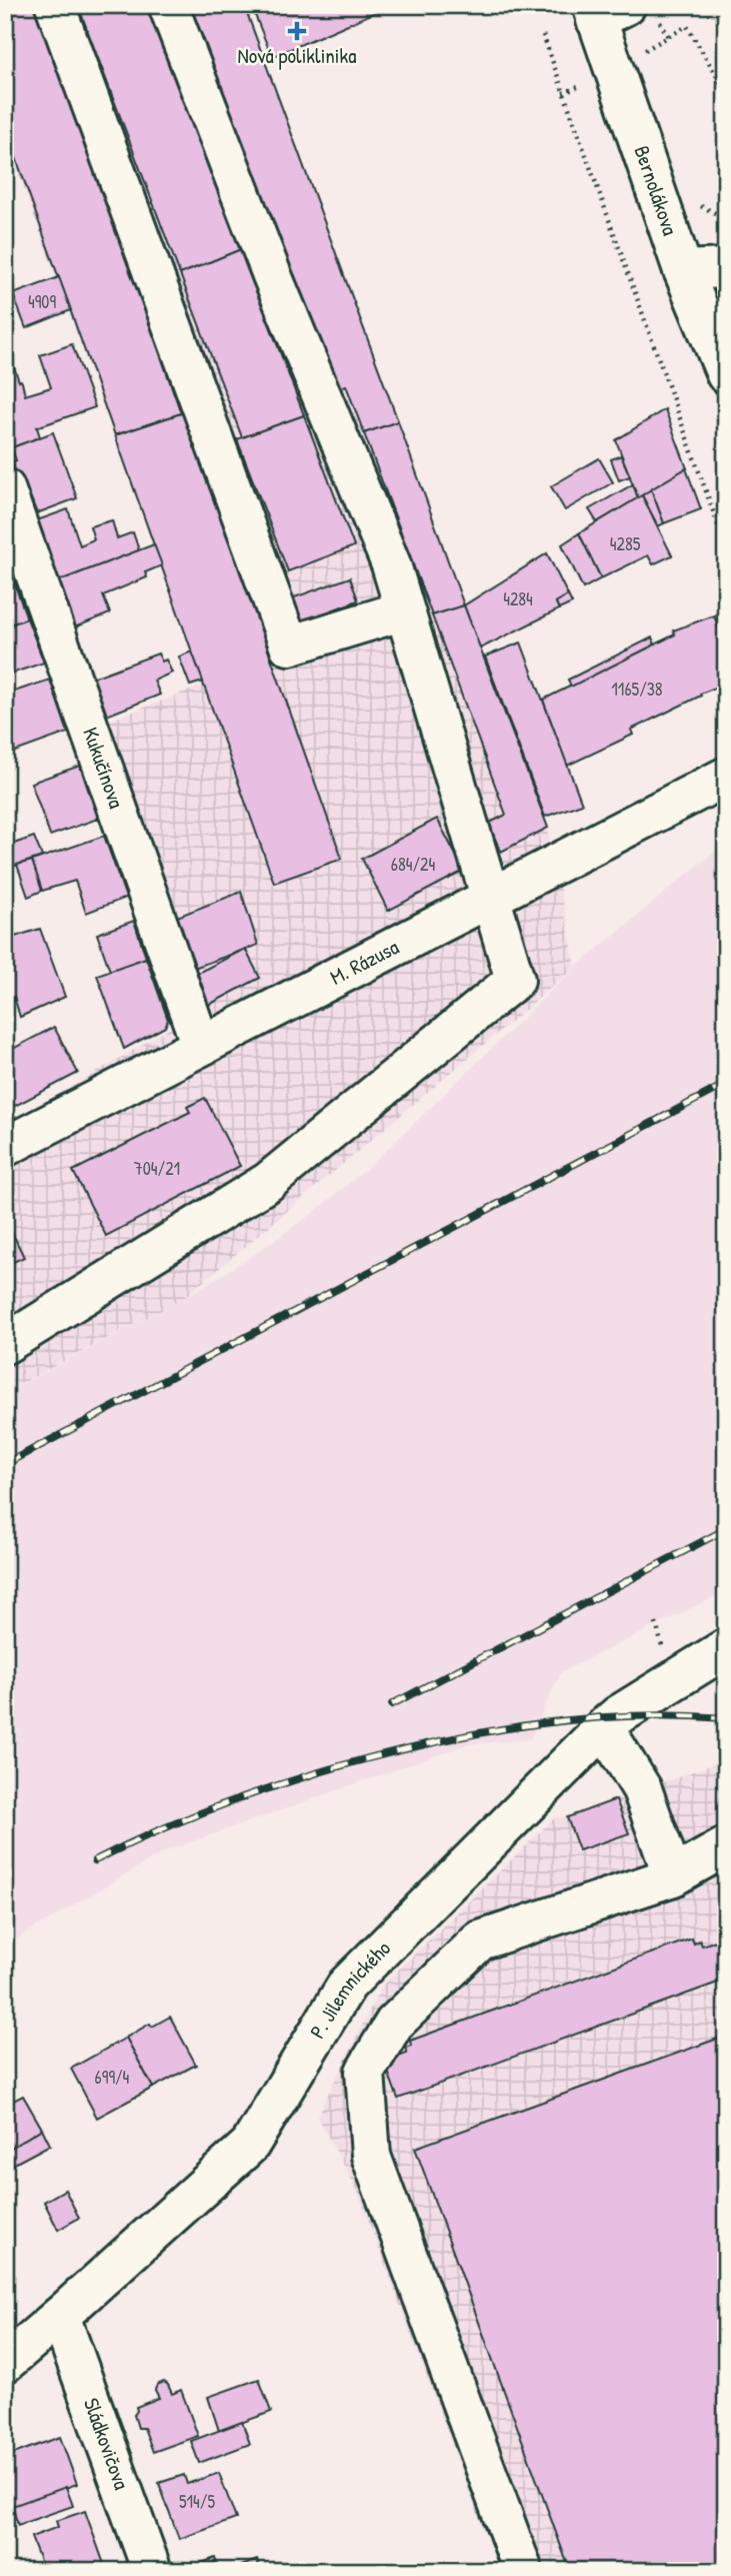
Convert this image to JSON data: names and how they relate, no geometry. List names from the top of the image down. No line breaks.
{"streets":{"street":["Bernolákova","Kukučínova","M. Rázusa","P. Jilemnického","Sládkovičova"]},"crossings":[["Kukučínova","M. Rázusa"],["P. Jilemnického","Sládkovičova"]],"places":{"health":["Nová poliklinika"]},"house_numbers":["4909","4285","4284","1165/38","684/24","704/21","699/4","514/5"]}
